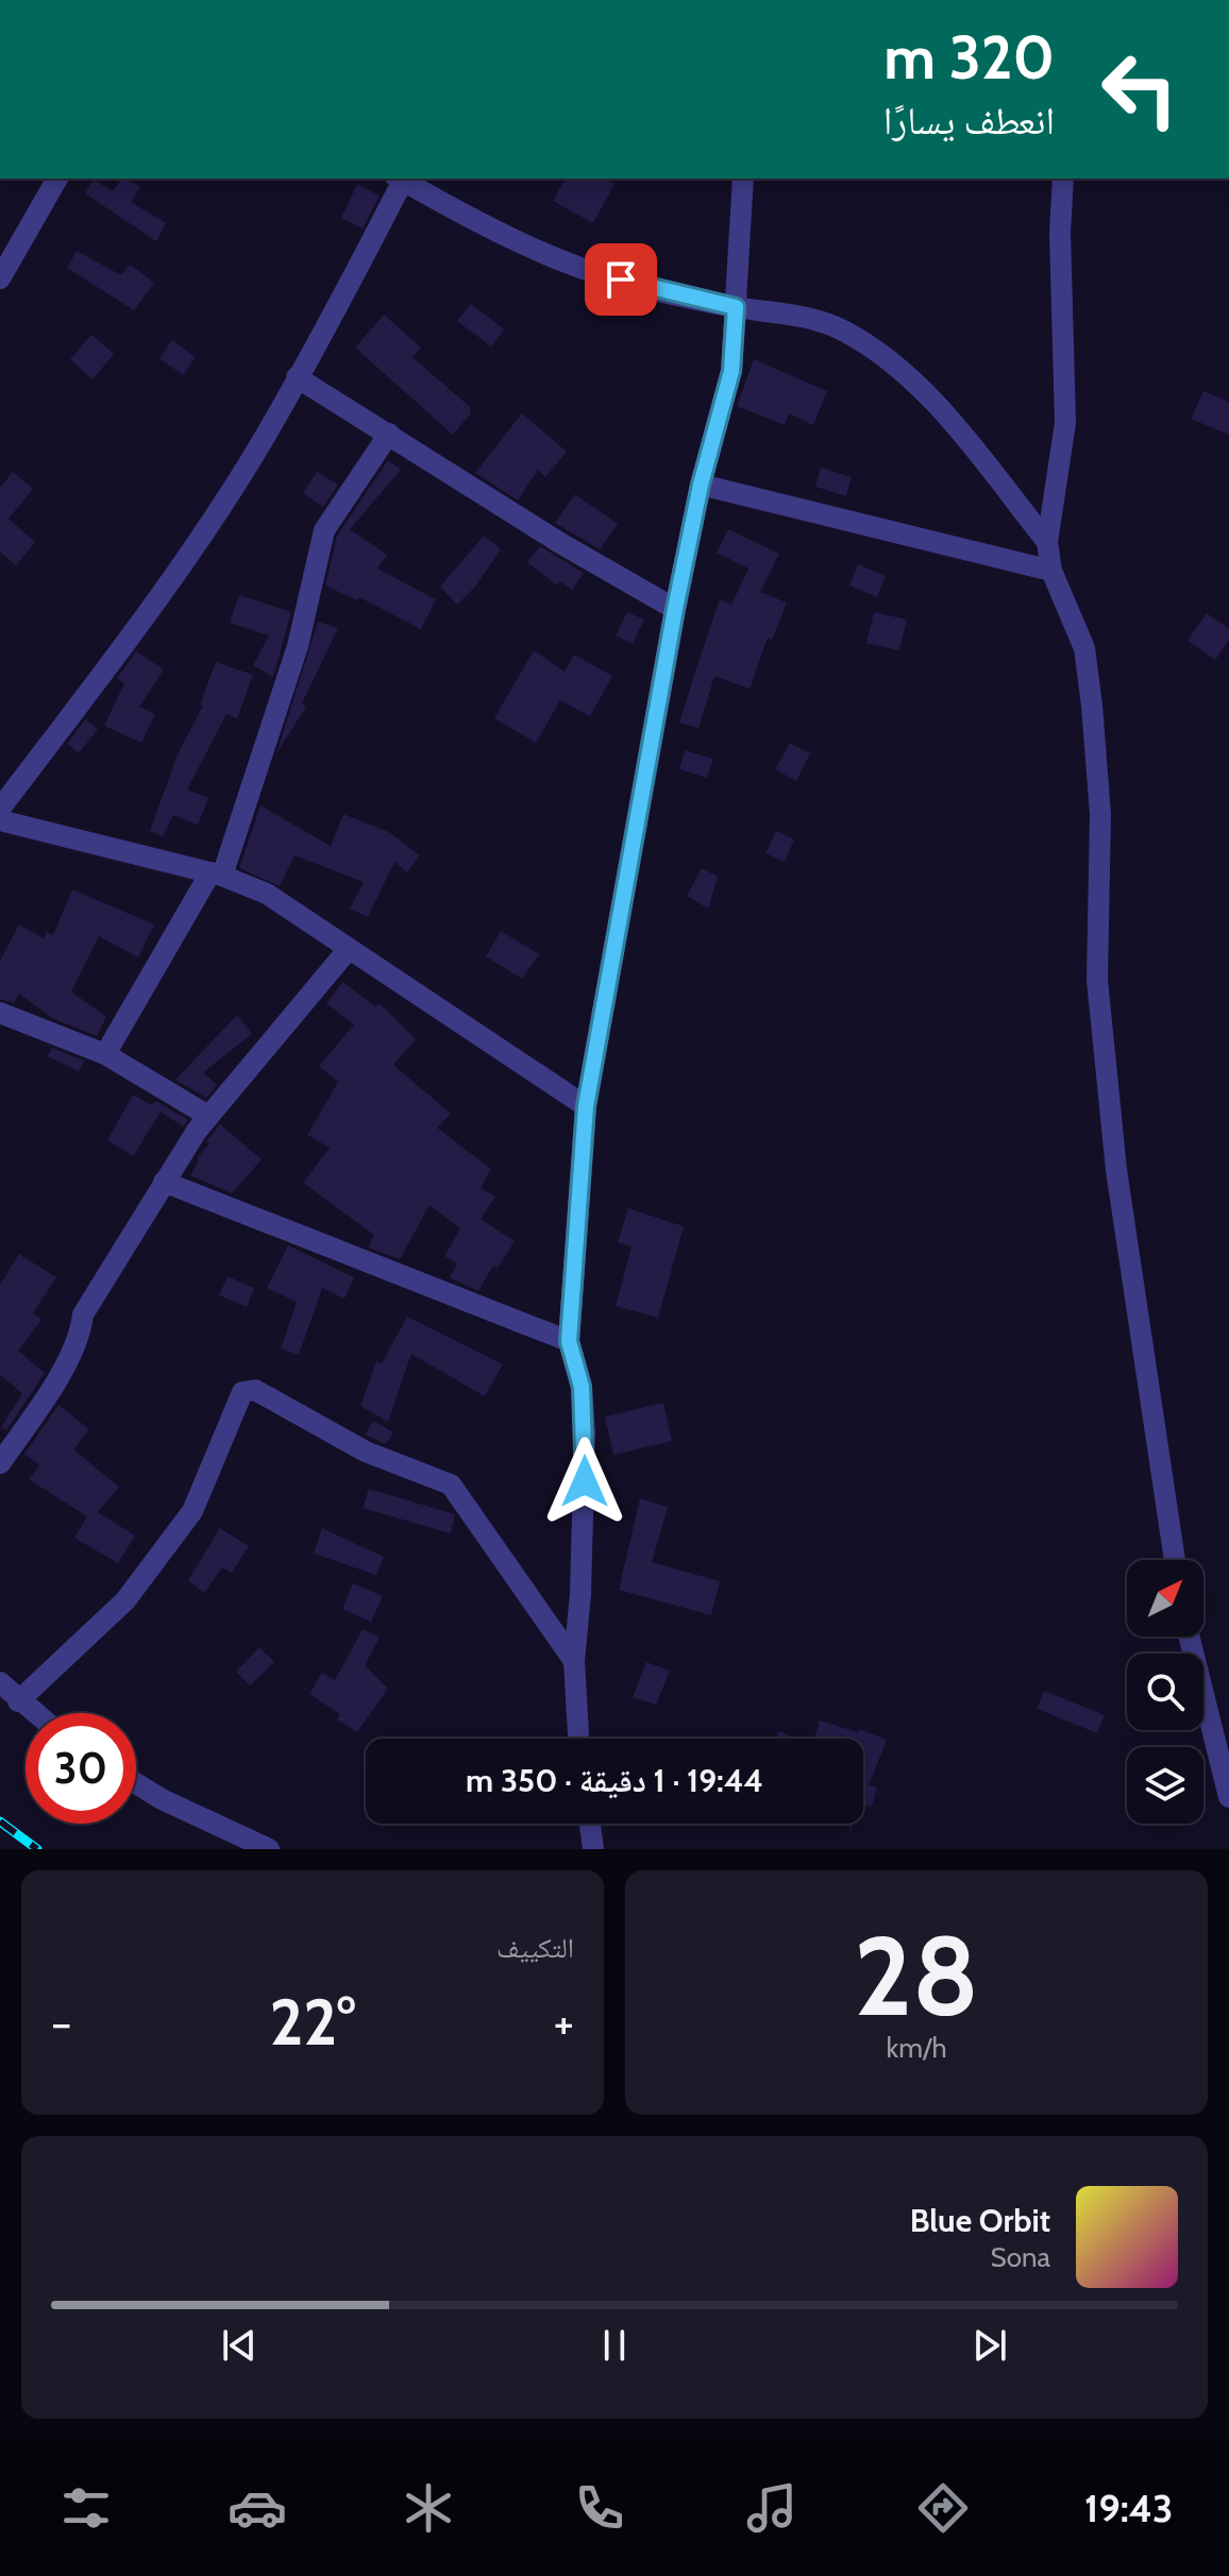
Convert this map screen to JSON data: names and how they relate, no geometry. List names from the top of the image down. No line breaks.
{"north":"top right","page":{"turn":["320 m","انعطف يسارًا"],"limit":"30","trip":"19:44 · 1 دقيقة · 350 m","tile":[["28","km/h"],"التكييف"],"heat":["−","22°","+"],"song":["Blue Orbit","Sona"],"tabs":"19:43"}}
